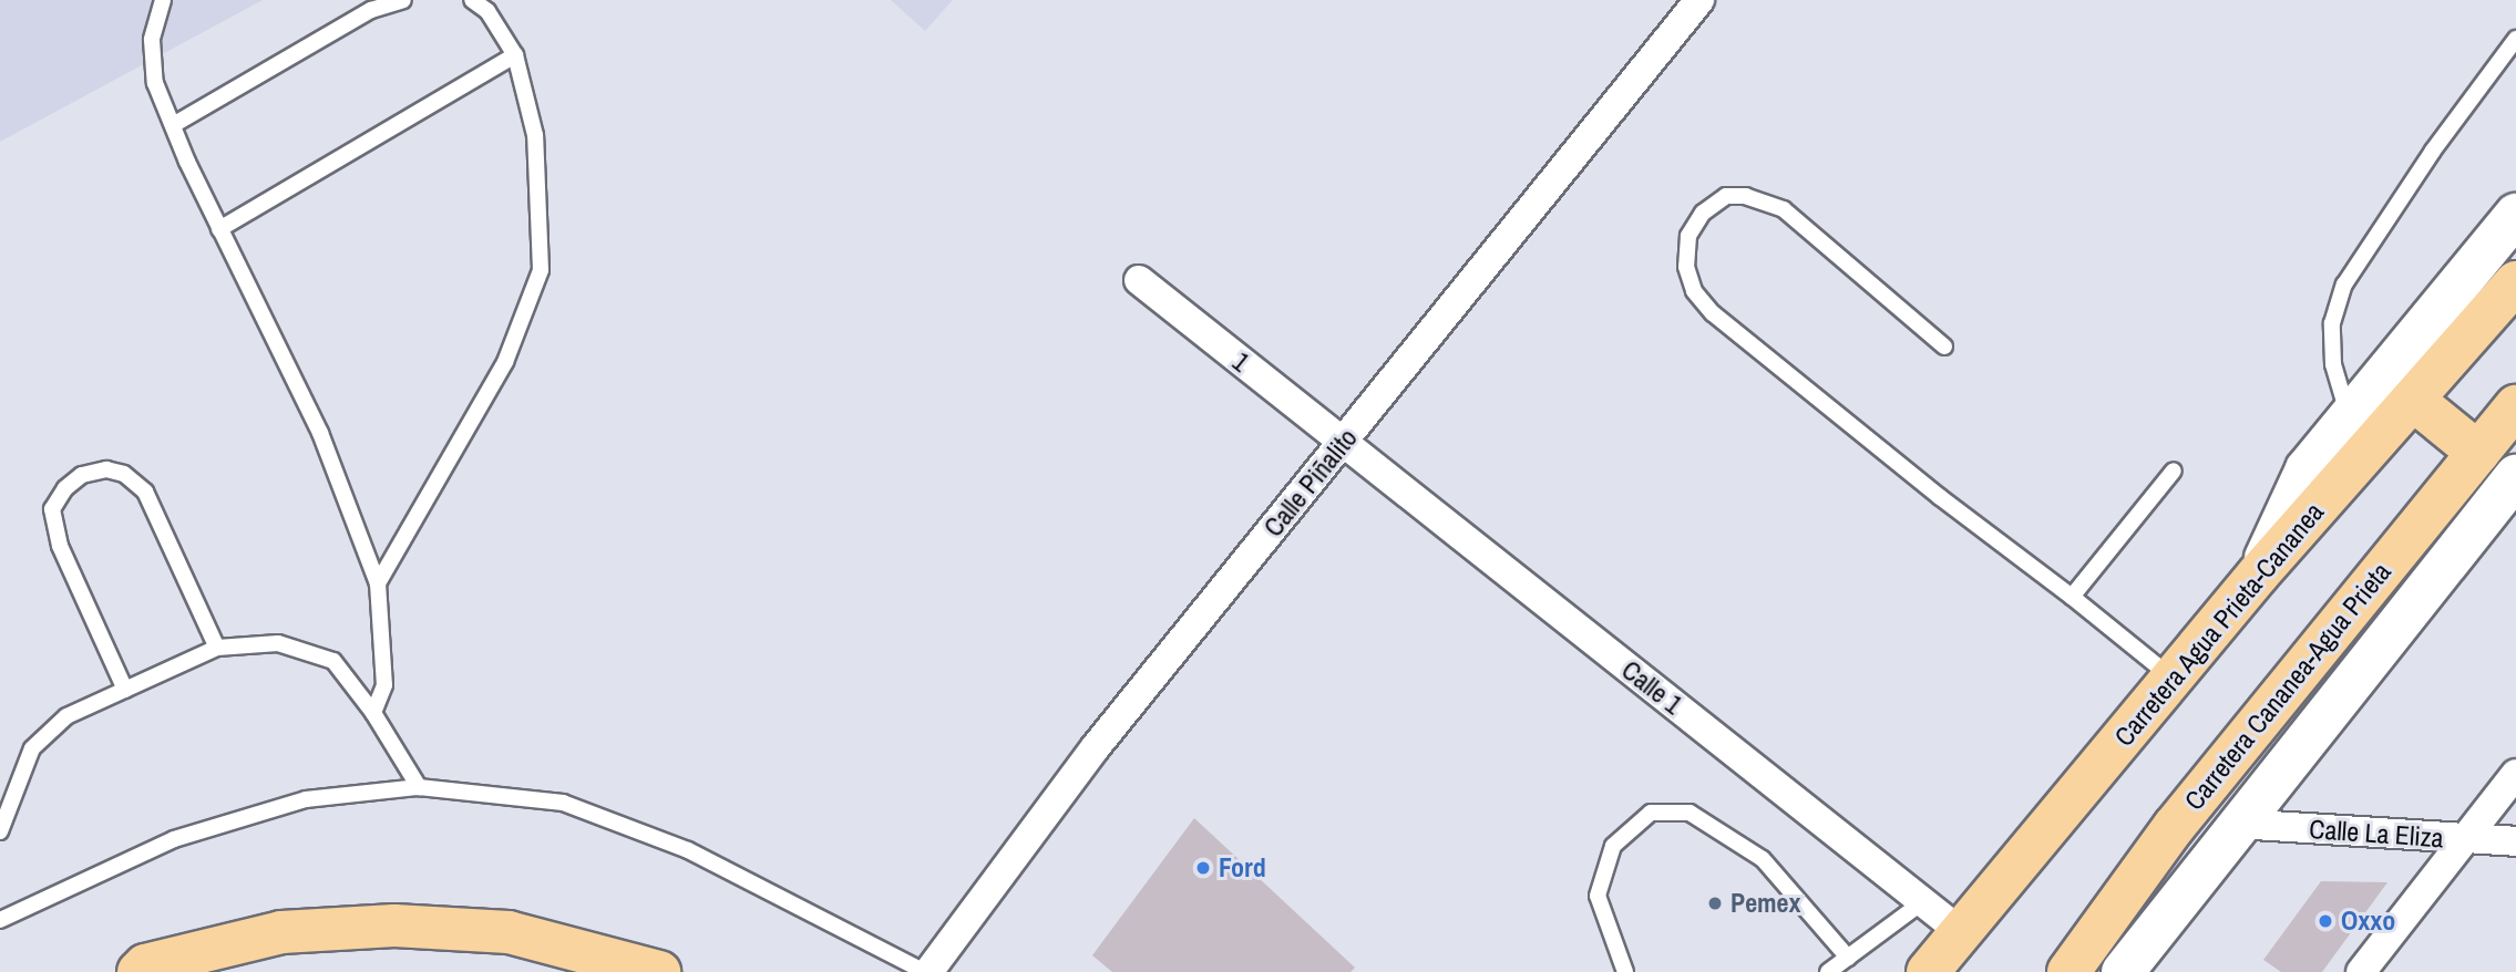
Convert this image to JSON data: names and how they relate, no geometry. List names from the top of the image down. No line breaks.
{"streets":{"main road":["Carretera Agua Prieta-Cananea","Carretera Cananea-Agua Prieta"],"street":["1","Calle Piñalito","Calle 1","Calle La Eliza"]},"crossings":[["1","Calle Piñalito"],["1","Calle 1"],["Calle Piñalito","Calle 1"],["Carretera Agua Prieta-Cananea","Calle 1"]],"places":["Ford","Pemex","Oxxo"]}
